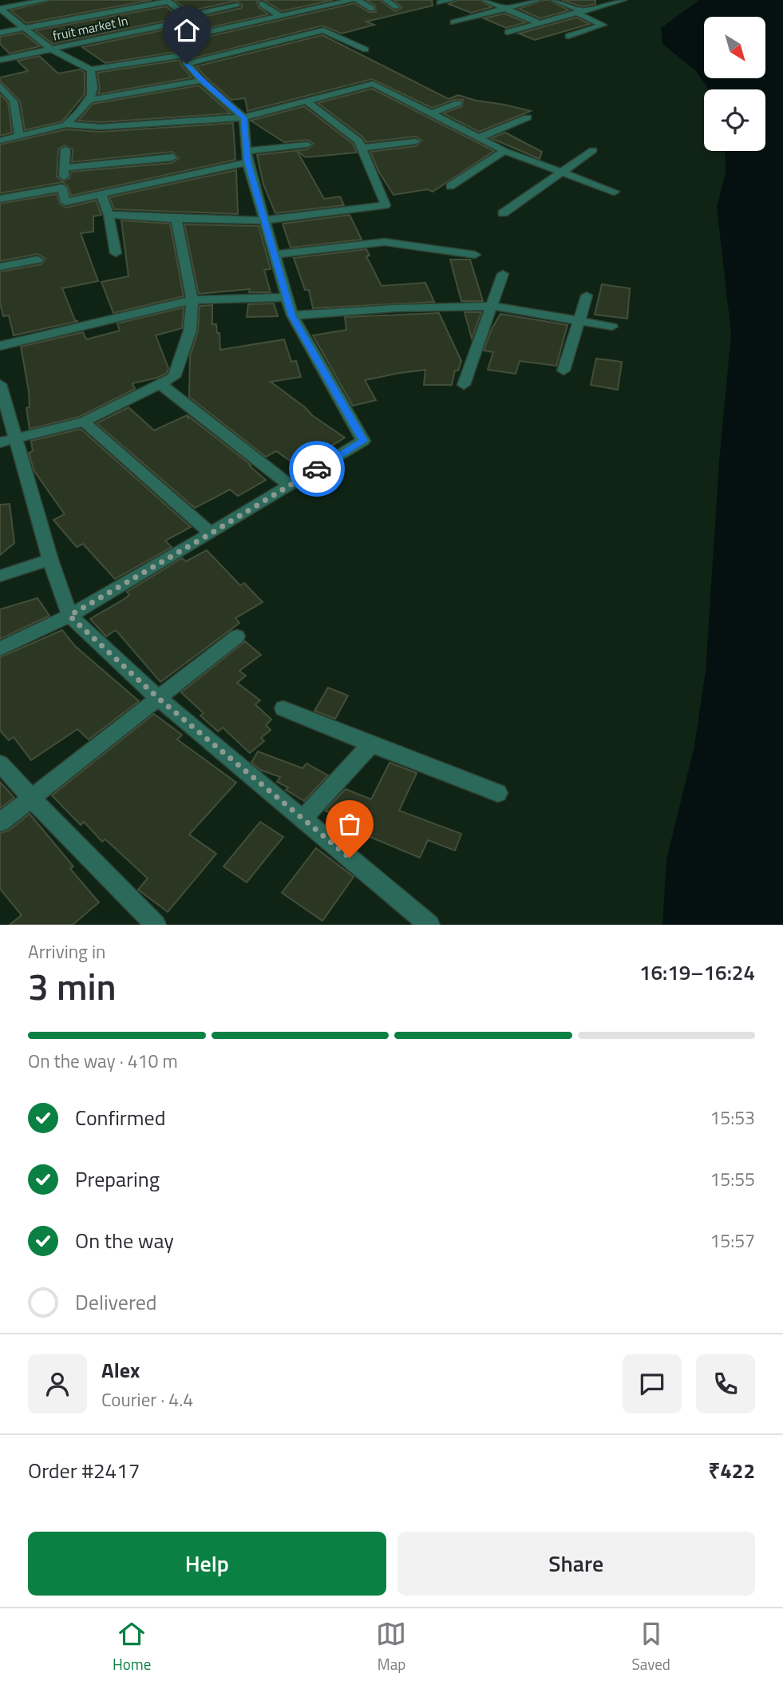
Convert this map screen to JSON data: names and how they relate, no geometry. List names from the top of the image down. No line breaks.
{"streets":{"street":["fruit market ln"]},"north":"bottom right","page":{"heading":["3 min","Arriving in","16:19–16:24"],"panel":["Alex","Courier · 4.4","Order #2417","₹422"],"bar":"On the way · 410 m","list":[["Confirmed","15:53"],["Preparing","15:55"],["On the way","15:57"],"Delivered"],"buttons":["Help","Share"],"tabs":["Home","Map","Saved"]}}
